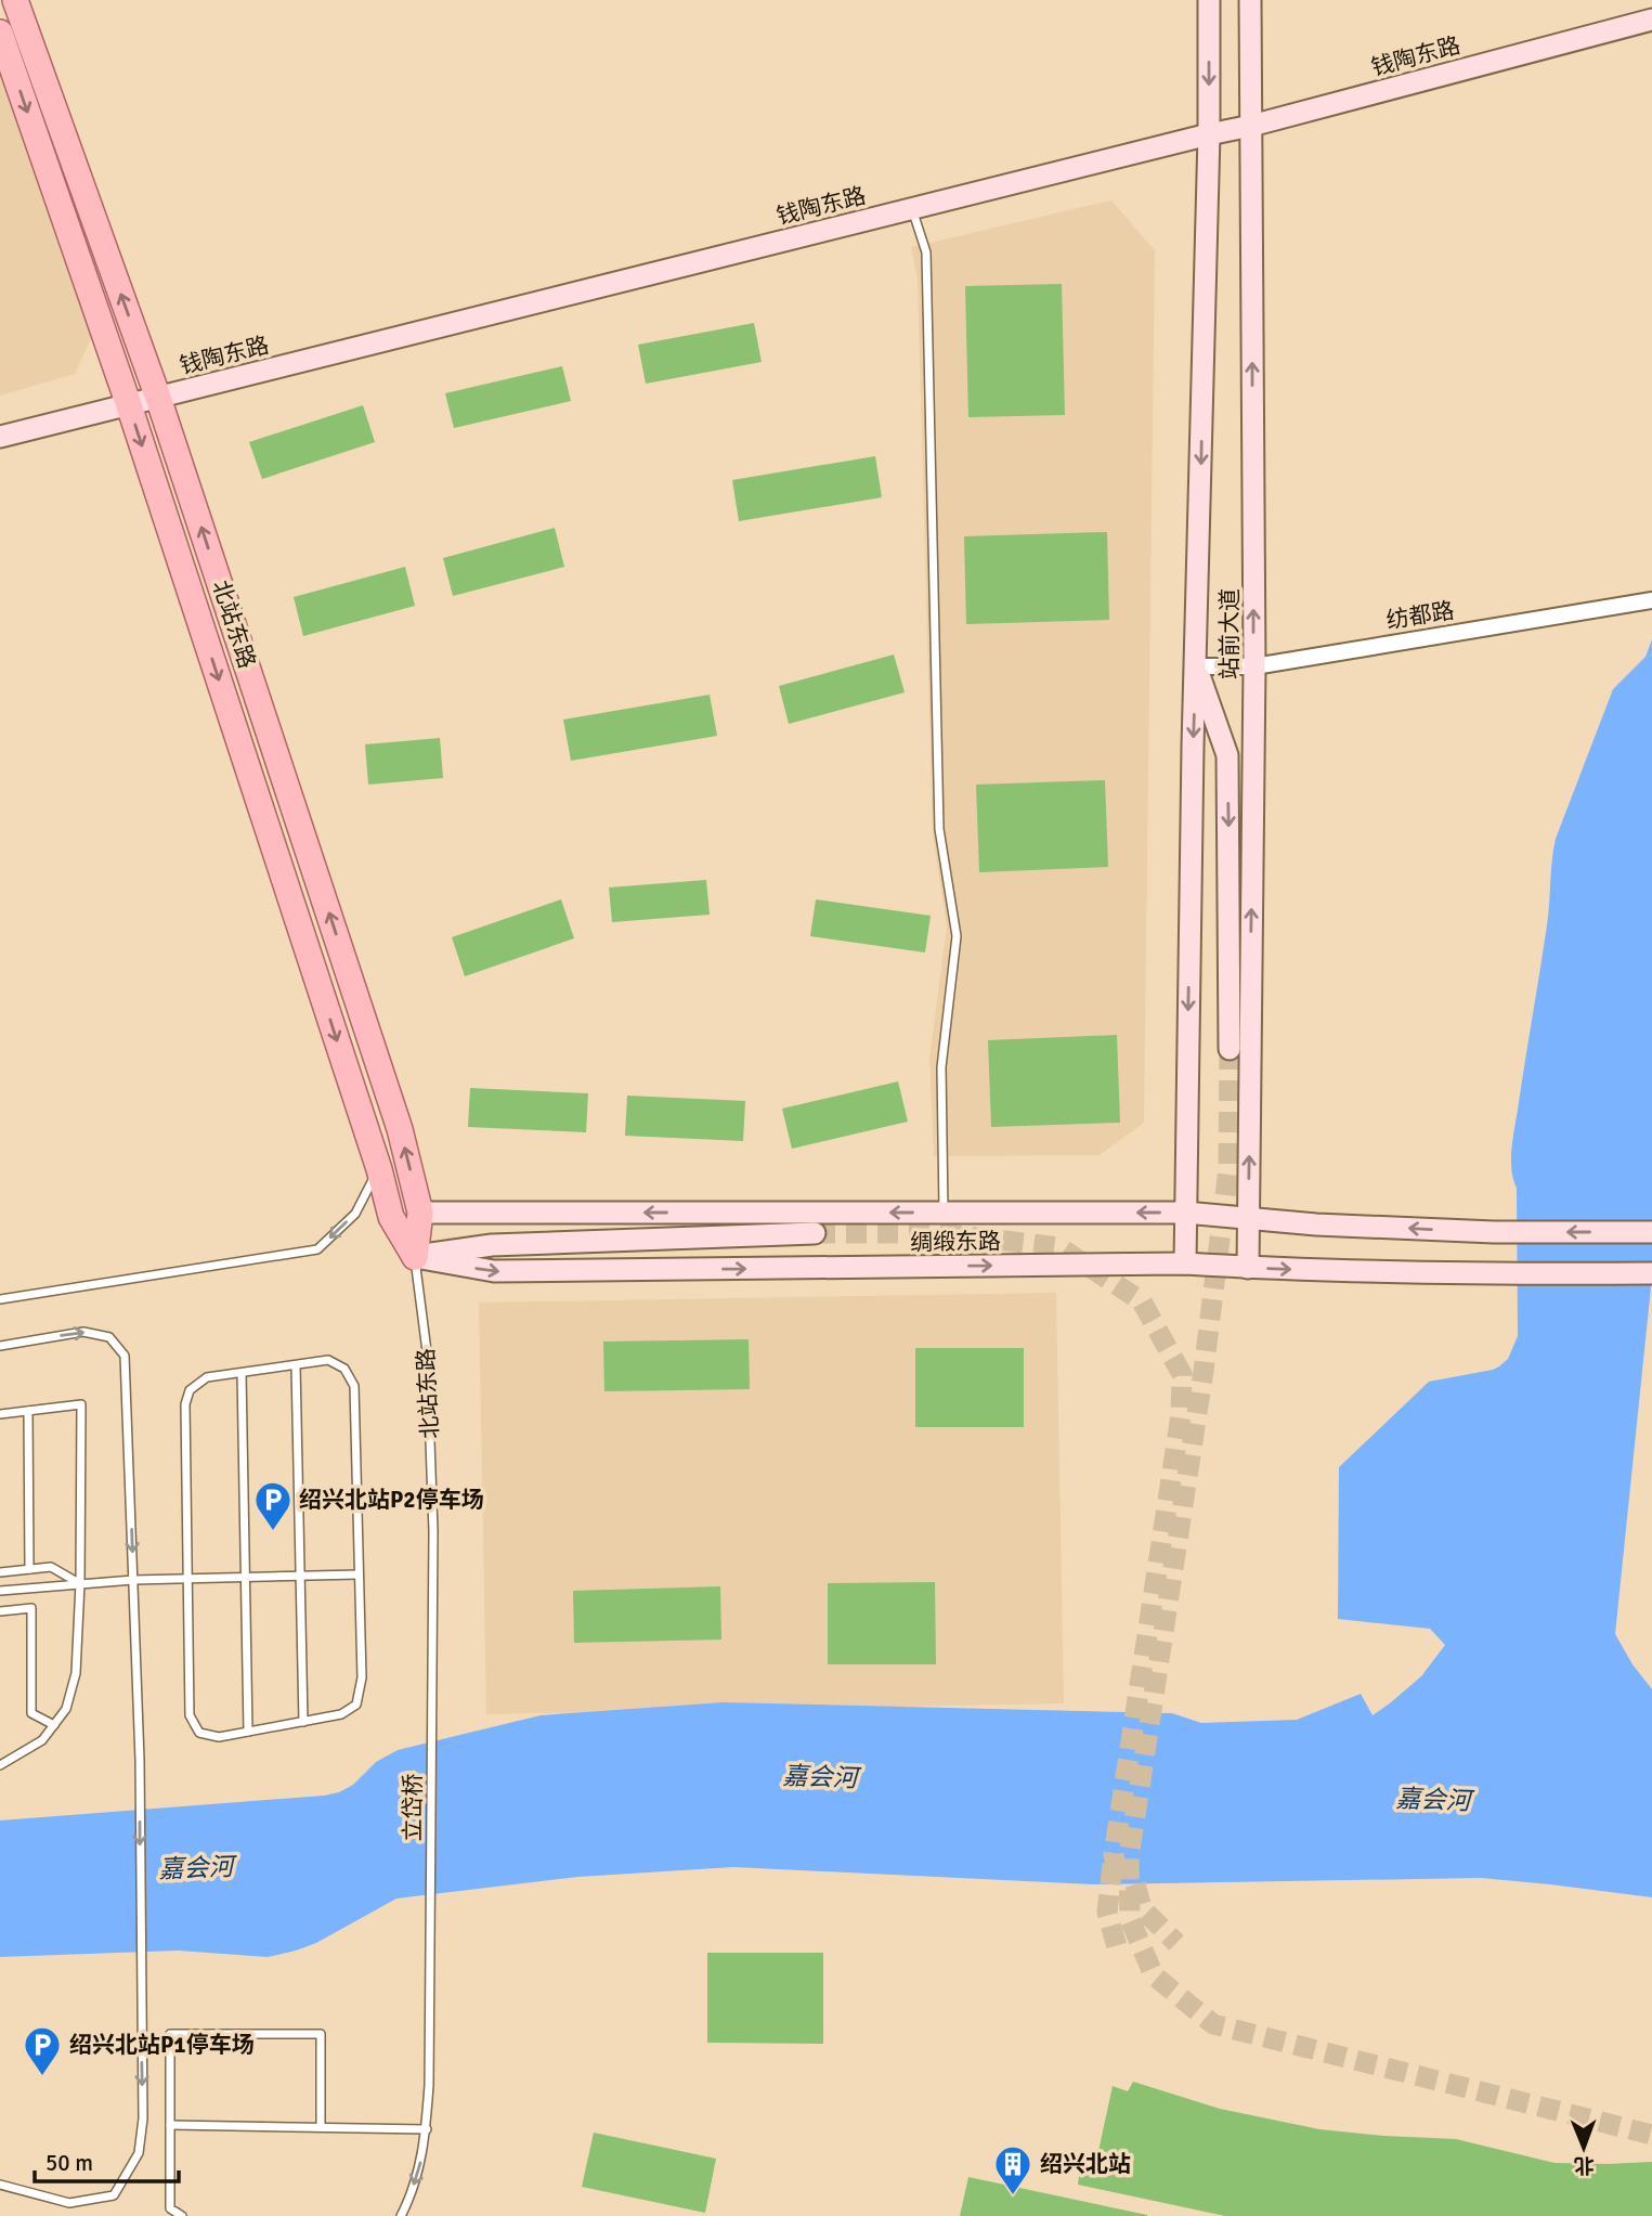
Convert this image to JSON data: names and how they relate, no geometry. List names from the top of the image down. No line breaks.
{"streets":{"main road":["钱陶东路","北站东路","站前大道","绸缎东路"],"street":["纺都路"],"lane":["立岱桥"]},"crossings":[["钱陶东路","北站东路"],["钱陶东路","站前大道"],["纺都路","站前大道"],["北站东路","绸缎东路"],["北站东路","立岱桥"],["站前大道","绸缎东路"]],"water":["嘉会河"],"places":{"parking":["绍兴北站P2停车场","绍兴北站P1停车场"],"building":["绍兴北站"]},"scale_bar":"50 m","north":"bottom"}
